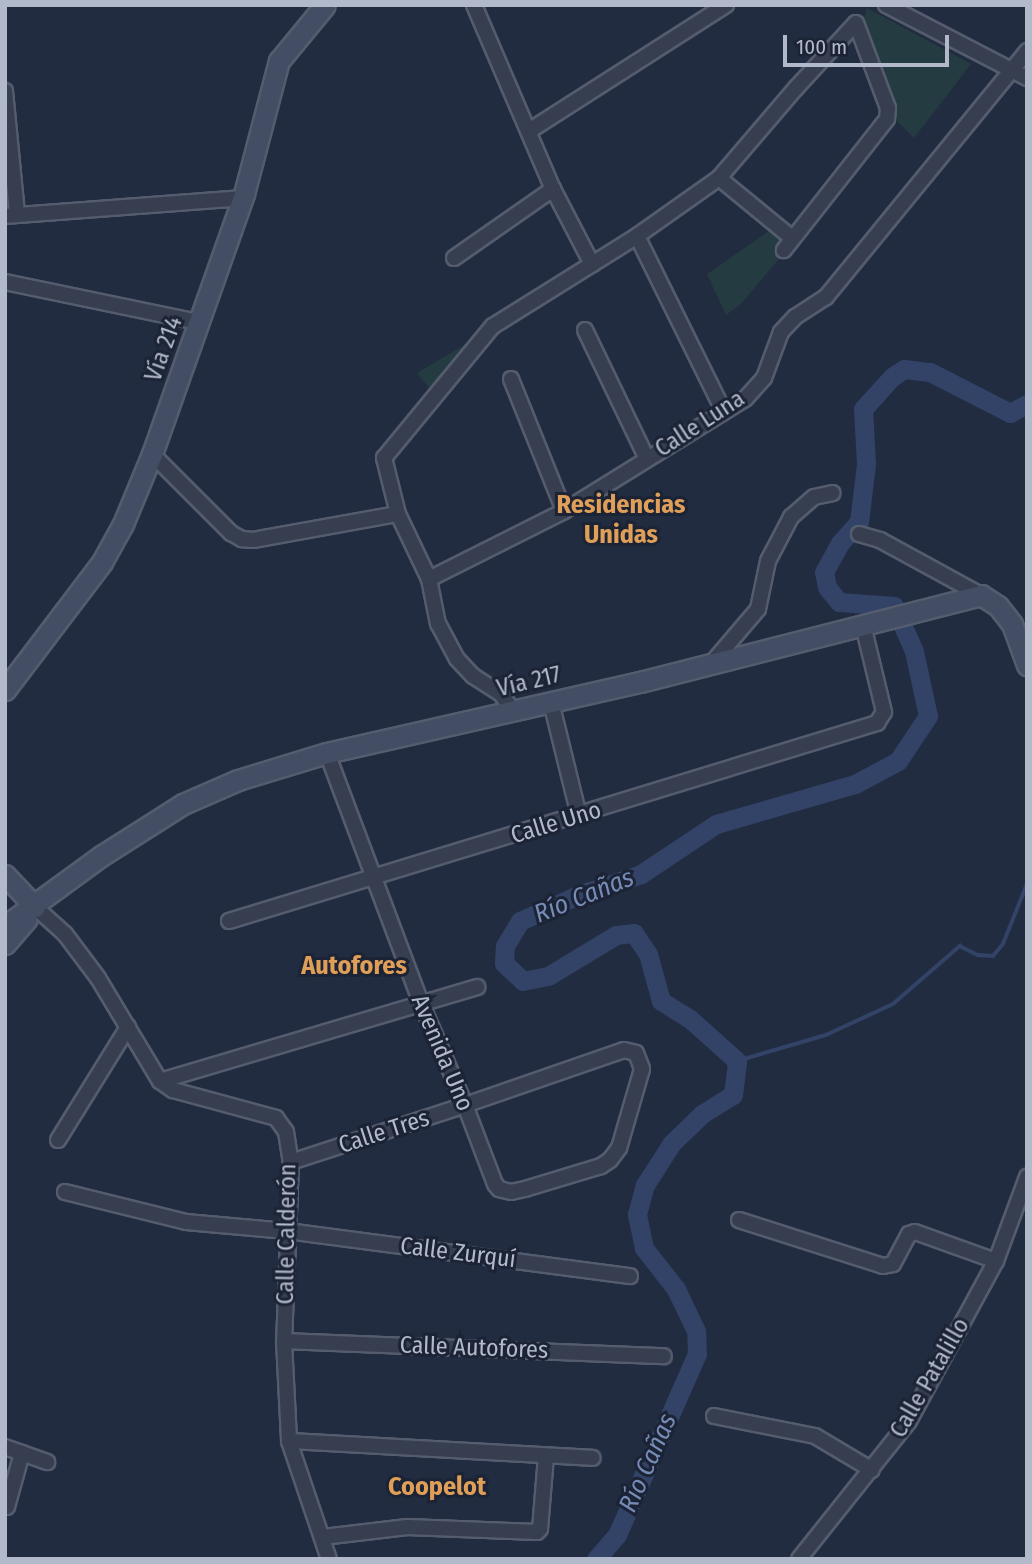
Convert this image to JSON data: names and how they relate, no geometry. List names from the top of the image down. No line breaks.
{"streets":{"main road":["Vía 214","Vía 217"],"street":["Calle Luna","Calle Uno","Avenida Uno","Calle Tres","Calle Calderón","Calle Zurquí","Calle Autofores","Calle Patalillo"]},"crossings":[["Vía 217","Calle Uno"],["Vía 217","Avenida Uno"],["Calle Uno","Avenida Uno"],["Avenida Uno","Calle Tres"],["Calle Tres","Calle Calderón"],["Calle Calderón","Calle Zurquí"],["Calle Calderón","Calle Autofores"]],"districts":["Residencias Unidas","Autofores","Coopelot"],"water":["Río Cañas"],"scale_bar":"100 m"}
